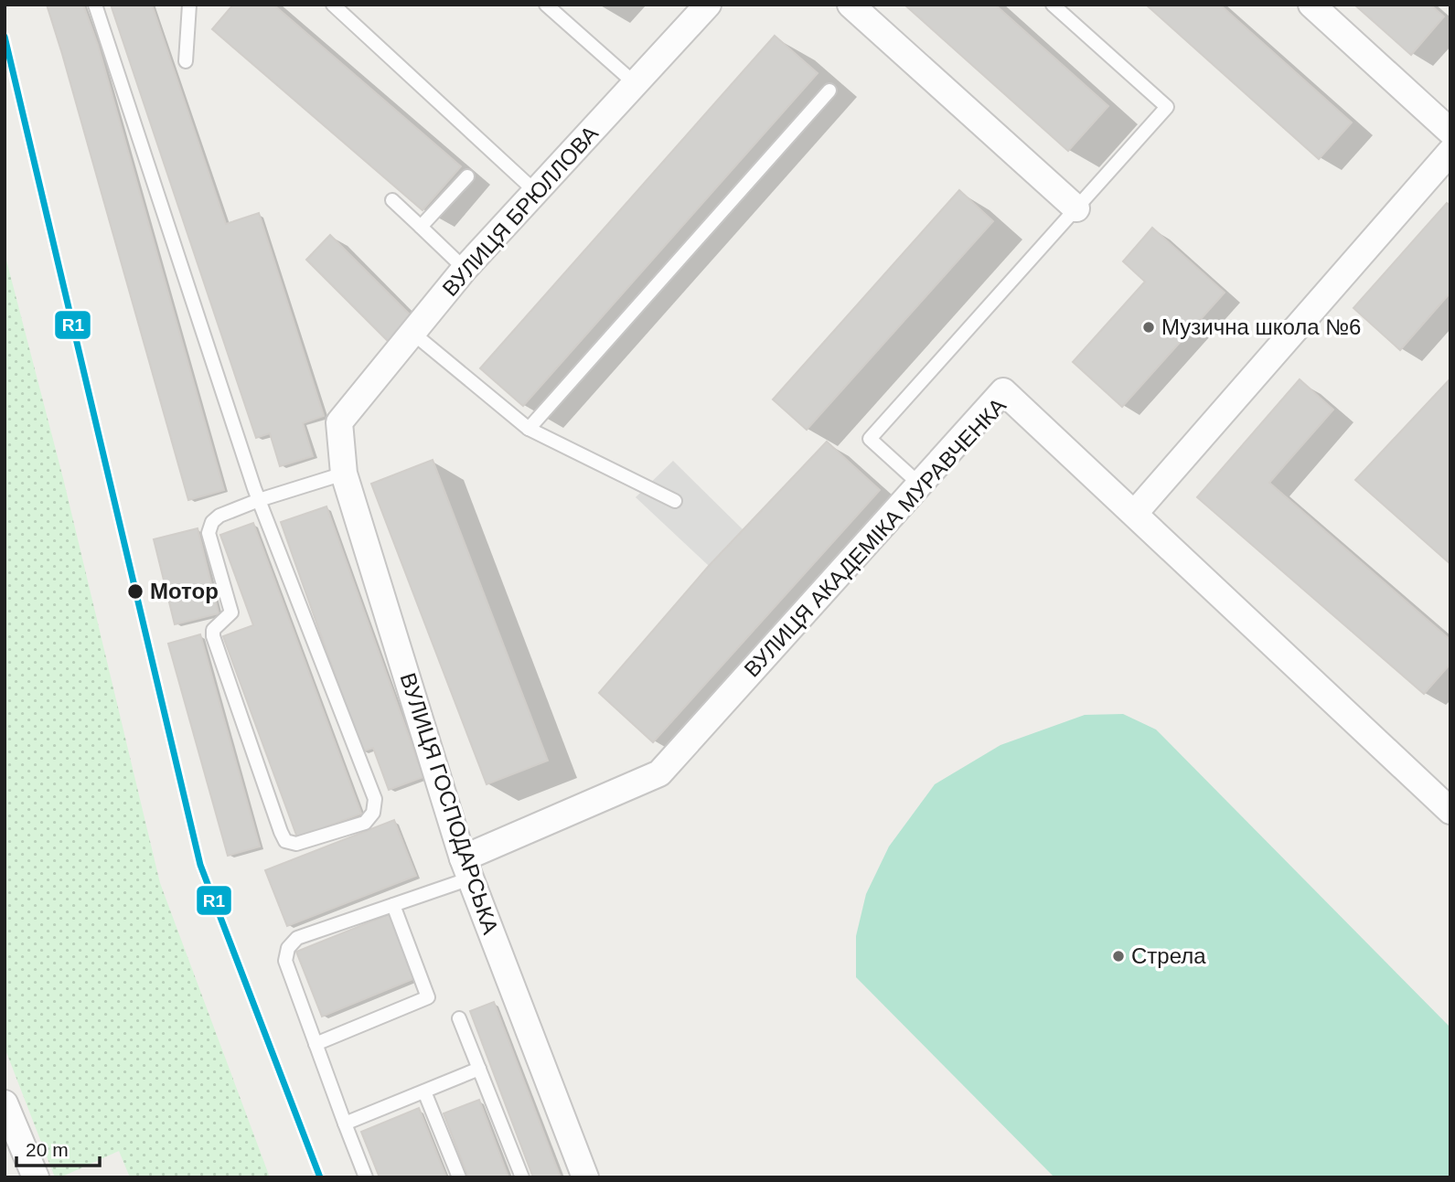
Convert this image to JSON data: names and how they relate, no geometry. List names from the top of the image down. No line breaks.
{"streets":{"street":["ВУЛИЦЯ БРЮЛЛОВА","ВУЛИЦЯ АКАДЕМІКА МУРАВЧЕНКА","ВУЛИЦЯ ГОСПОДАРСЬКА"]},"crossings":[["ВУЛИЦЯ БРЮЛЛОВА","ВУЛИЦЯ ГОСПОДАРСЬКА"],["ВУЛИЦЯ АКАДЕМІКА МУРАВЧЕНКА","ВУЛИЦЯ ГОСПОДАРСЬКА"]],"places":["Музична школа №6","Мотор","Стрела"],"lines":["transit line R1"],"scale_bar":"20 m"}
